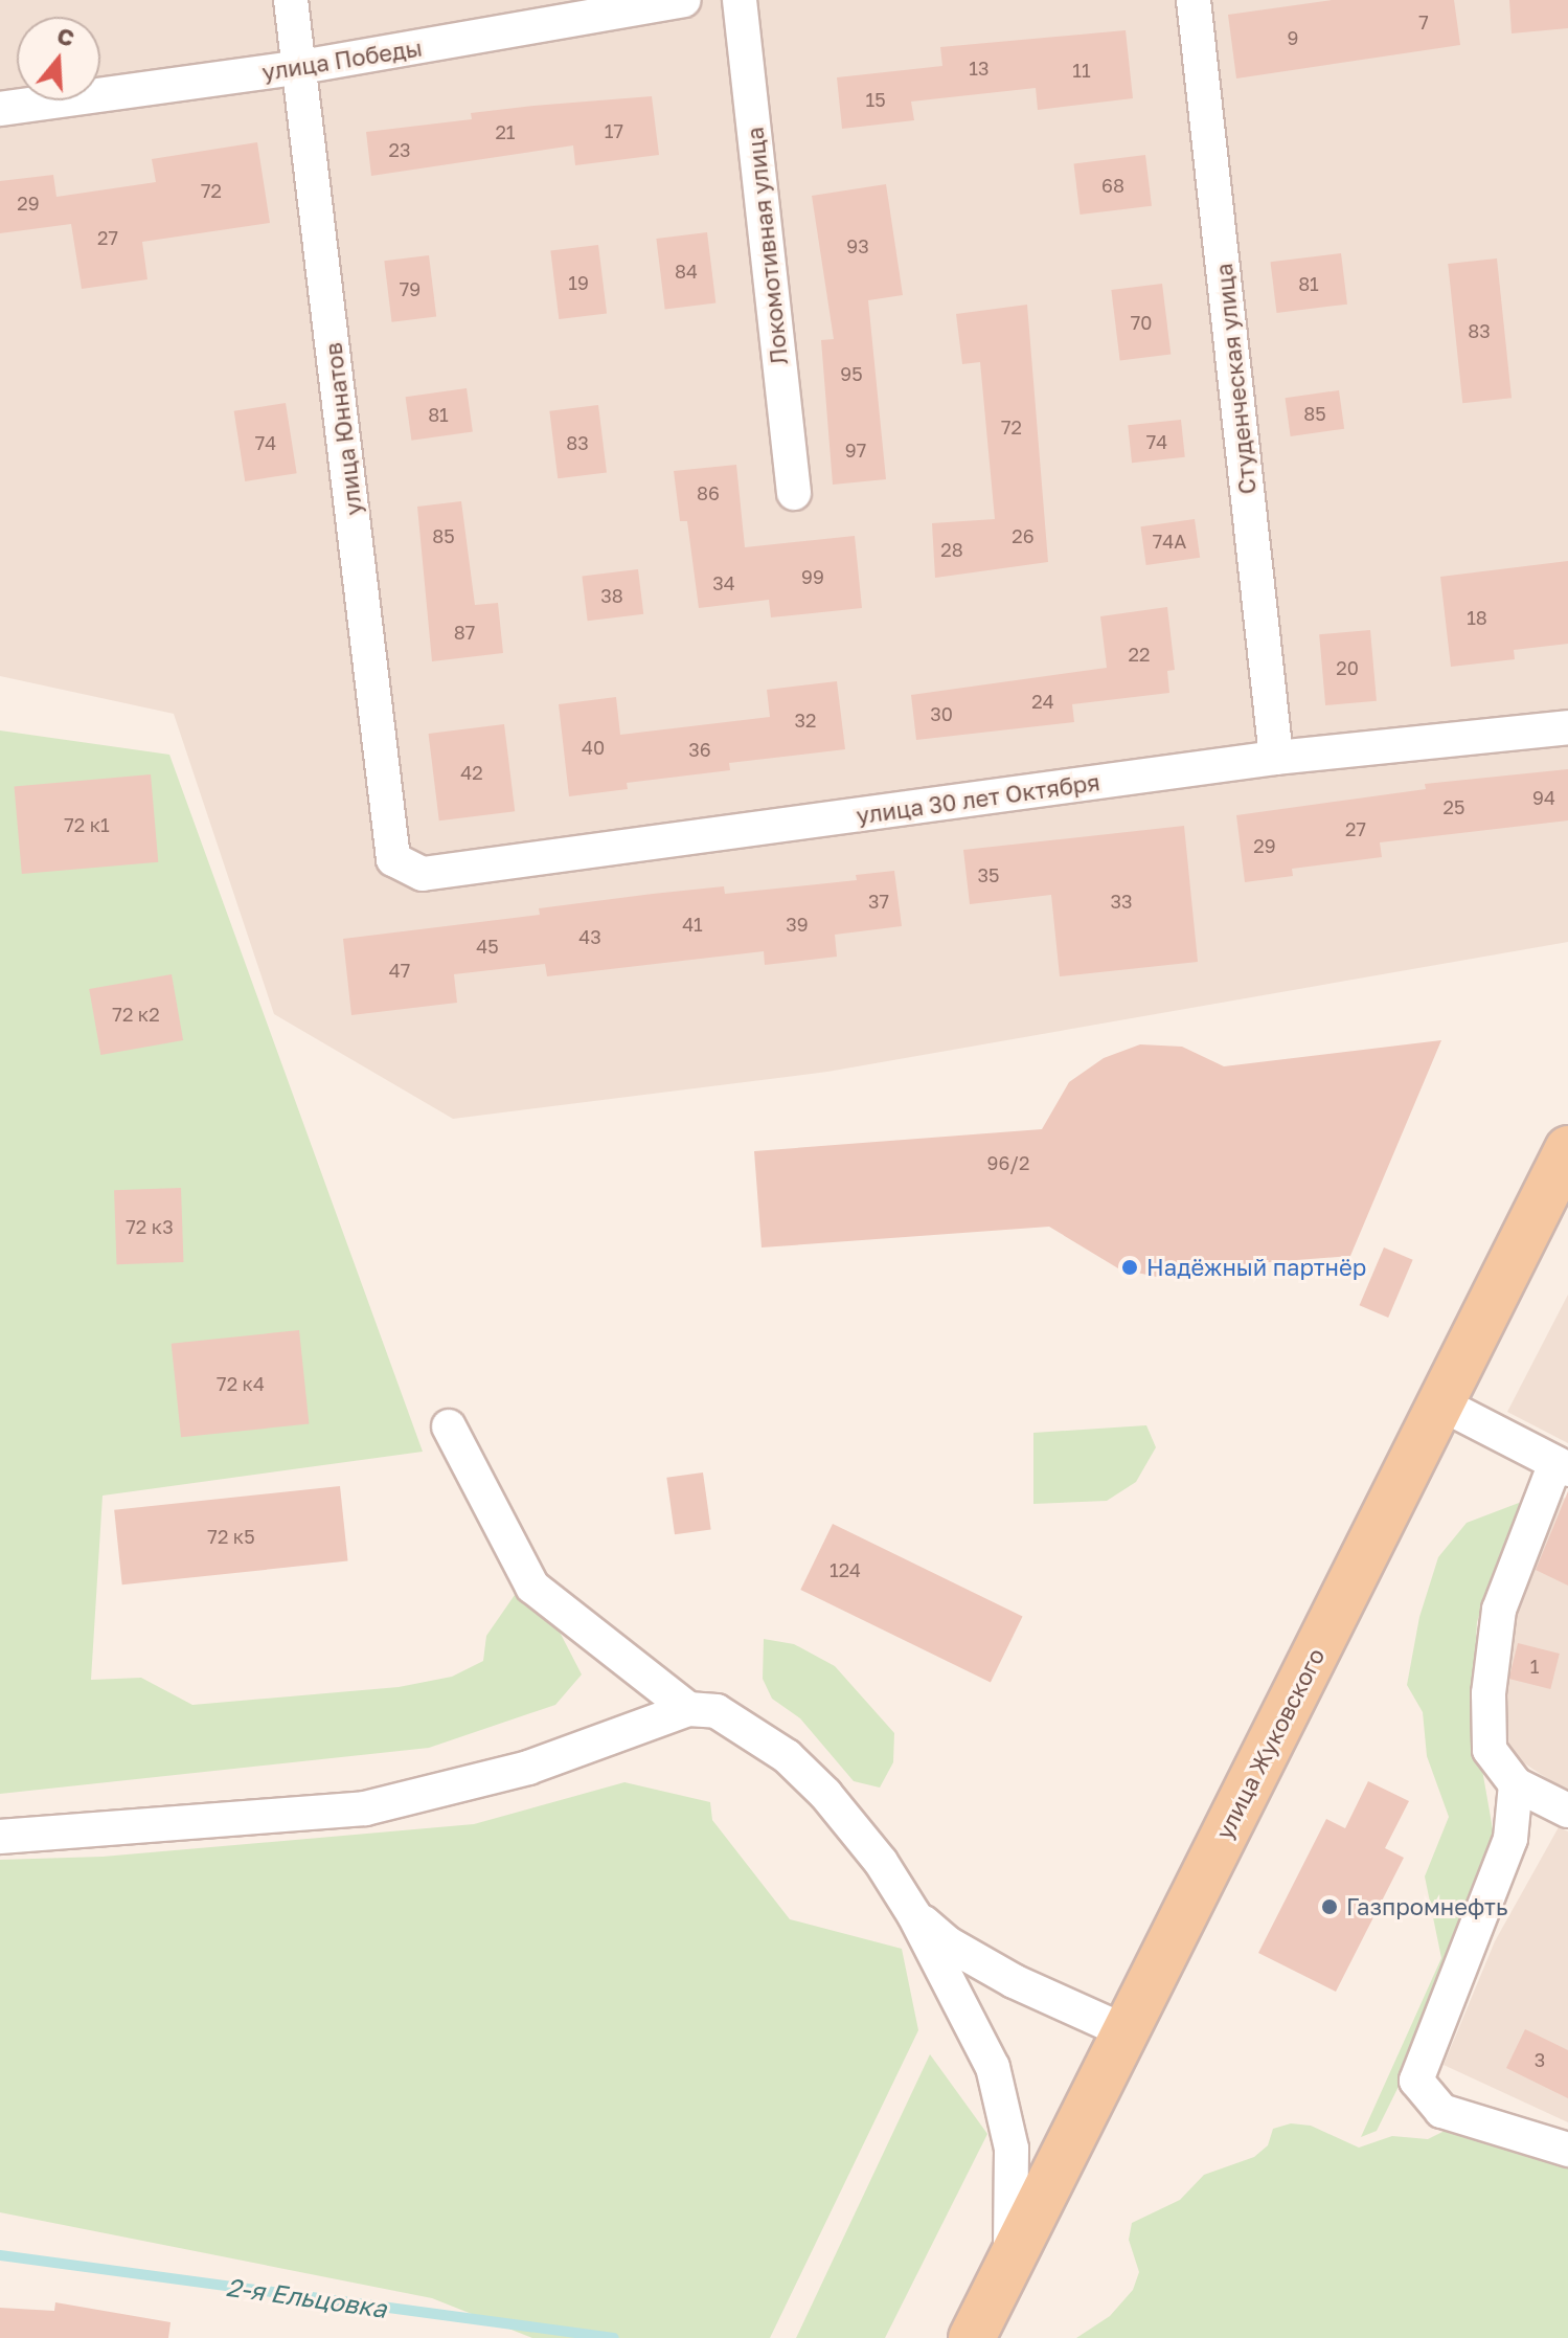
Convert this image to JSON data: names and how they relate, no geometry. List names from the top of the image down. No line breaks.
{"streets":{"main road":["улица Жуковского"],"street":["улица Победы","Локомотивная улица","Студенческая улица","улица Юннатов","улица 30 лет Октября"]},"crossings":[["улица Победы","улица Юннатов"],["Студенческая улица","улица 30 лет Октября"],["улица Юннатов","улица 30 лет Октября"]],"water":["2-я Ельцовка"],"places":["Надёжный партнёр","Газпромнефть"],"house_numbers":["7","9","13","11","15","17","21","23","68","72","29","27","93","84","19","81","79","70","83","95","85","81","72","74","74","83","97","86","85","26","74А","28","99","34","38","18","87","22","20","24","30","32","40","36","42","94","25","72 к1","27","29","35","37","33","41","39","43","45","47","72 к2","96/2","72 к3","72 к4","72 к5","124","1","3"],"north":"top"}
